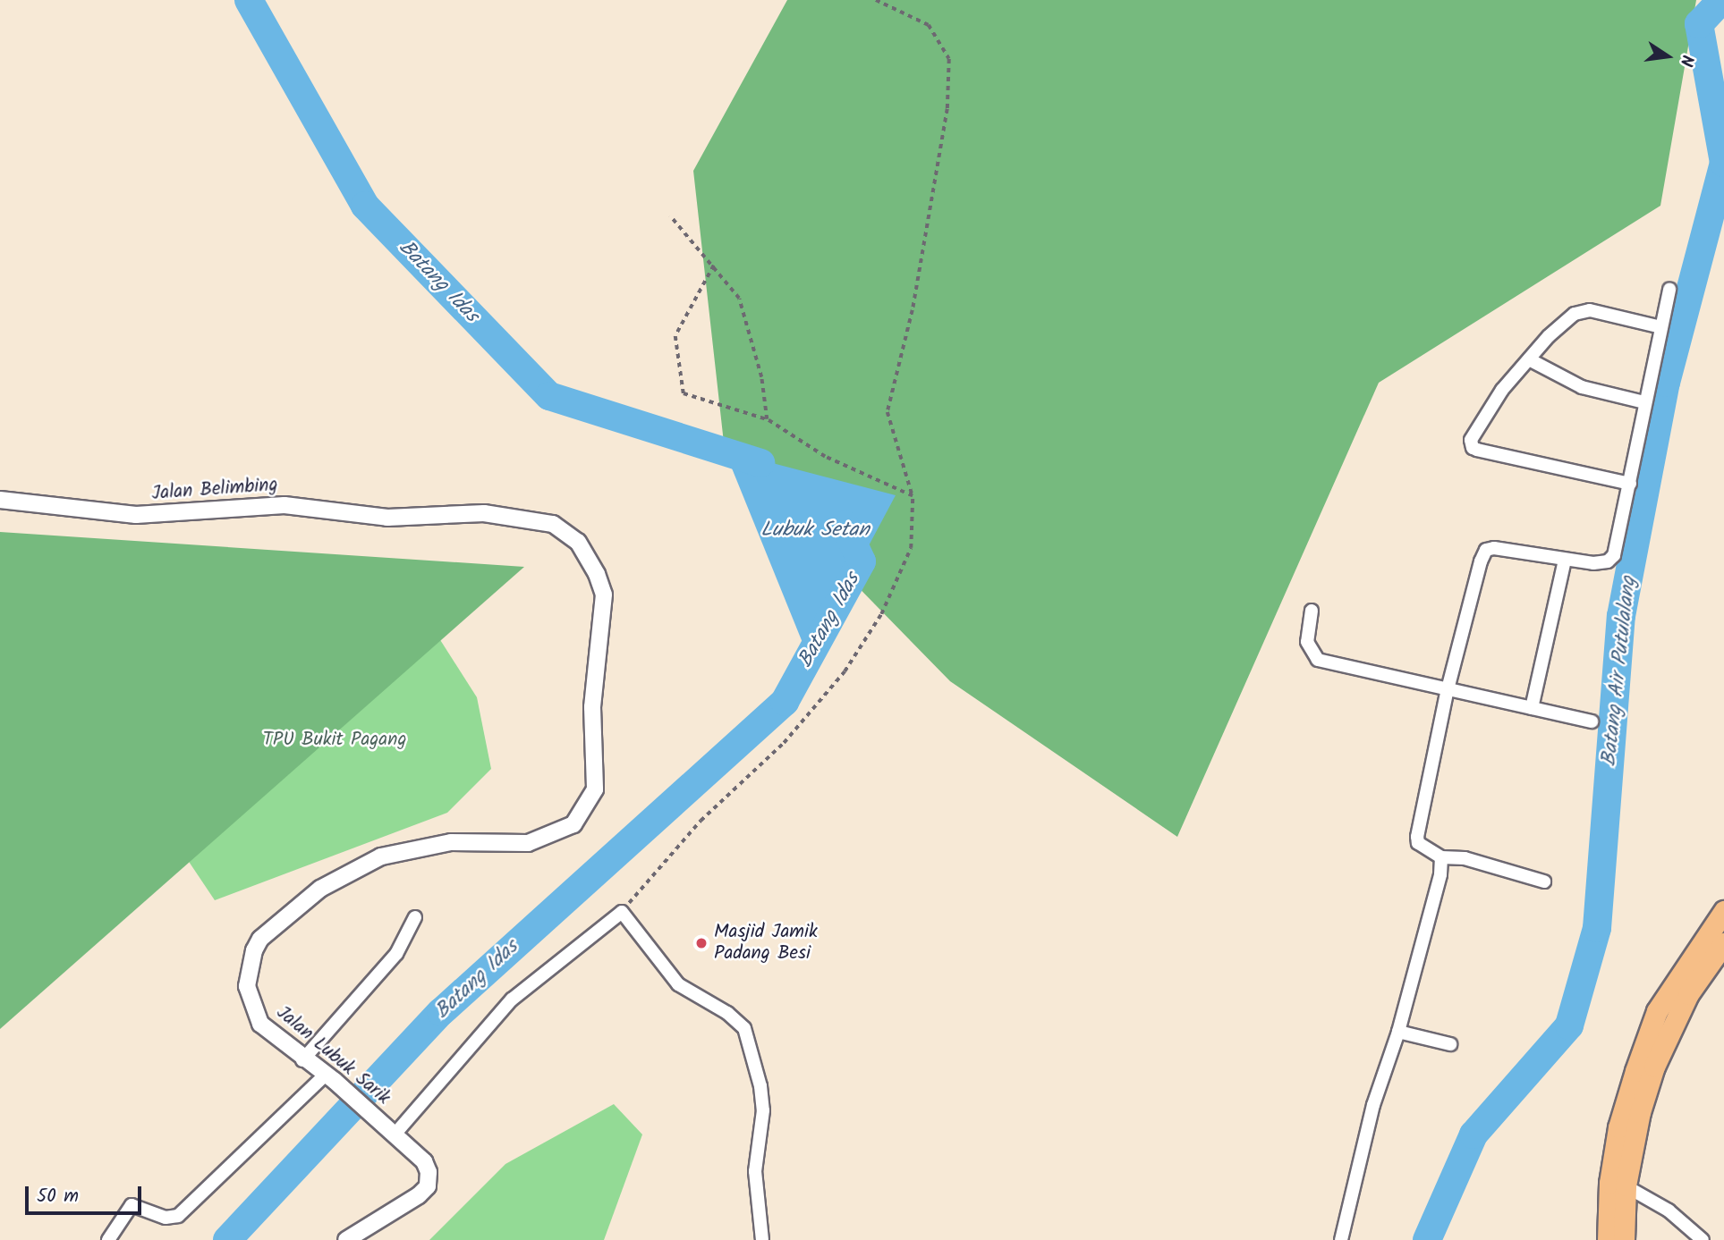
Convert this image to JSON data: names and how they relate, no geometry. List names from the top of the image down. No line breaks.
{"streets":{"street":["Jalan Belimbing","Jalan Lubuk Sarik"]},"crossings":[["Jalan Belimbing","Jalan Lubuk Sarik"]],"water":["Batang Idas","Lubuk Setan","Batang Air Putulalang"],"parks":["TPU Bukit Pagang"],"places":["Masjid Jamik Padang Besi"],"scale_bar":"50 m","north":"right"}
